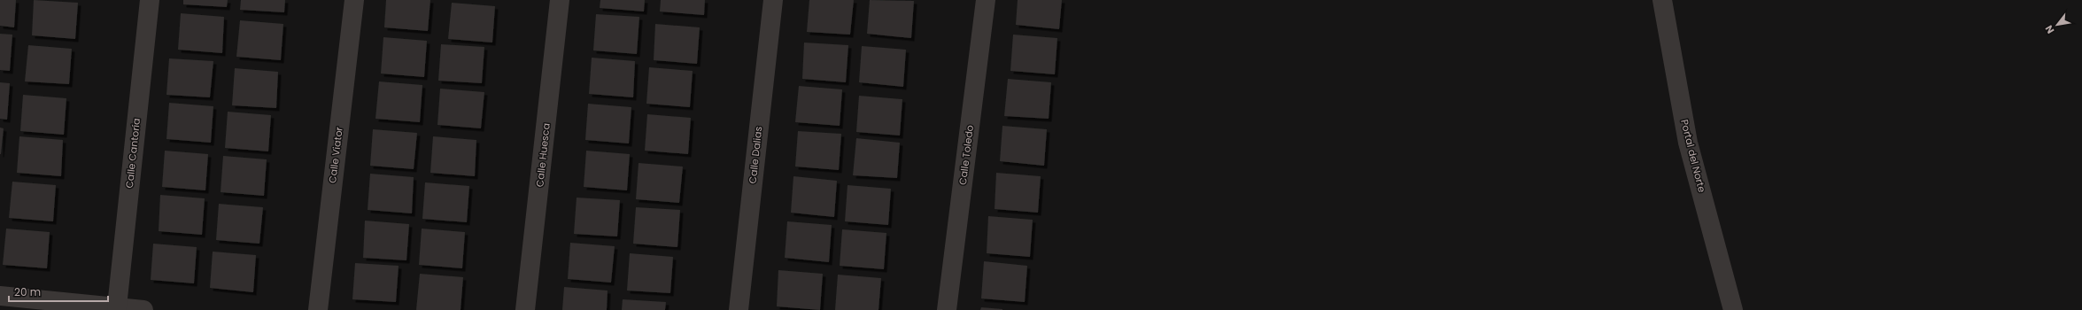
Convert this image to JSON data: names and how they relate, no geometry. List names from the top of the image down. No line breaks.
{"streets":{"street":["Calle Cantoría","Calle Viator","Calle Huesca","Calle Dalias","Calle Toledo","Portal del Norte"]},"scale_bar":"20 m","north":"bottom left"}
